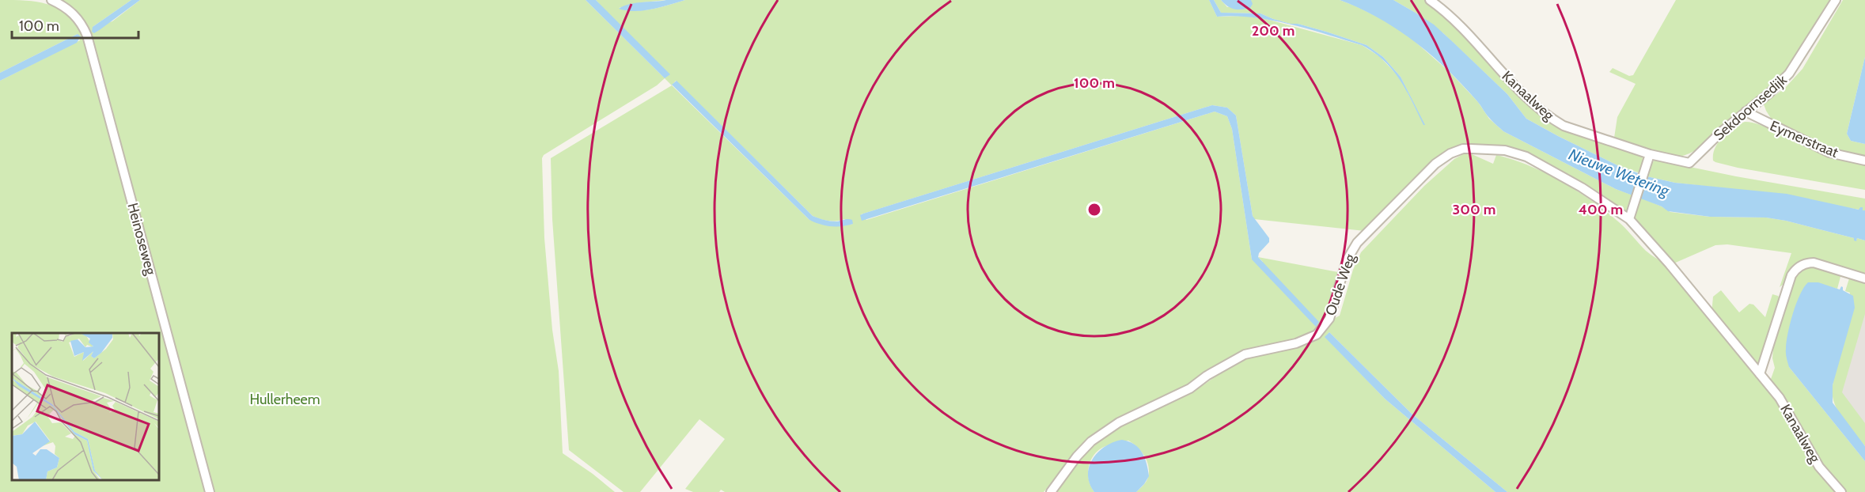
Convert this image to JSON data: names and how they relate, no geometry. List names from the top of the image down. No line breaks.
{"streets":{"street":["Kanaalweg","Sekdoornsedijk","Eymerstraat","Heinoseweg","Oude Weg"]},"crossings":[["Kanaalweg","Sekdoornsedijk"],["Kanaalweg","Oude Weg"],["Sekdoornsedijk","Eymerstraat"]],"water":["Nieuwe Wetering"],"parks":["Hullerheem"],"scale_bar":"100 m","rings":["200 m","100 m","300 m","400 m"]}
